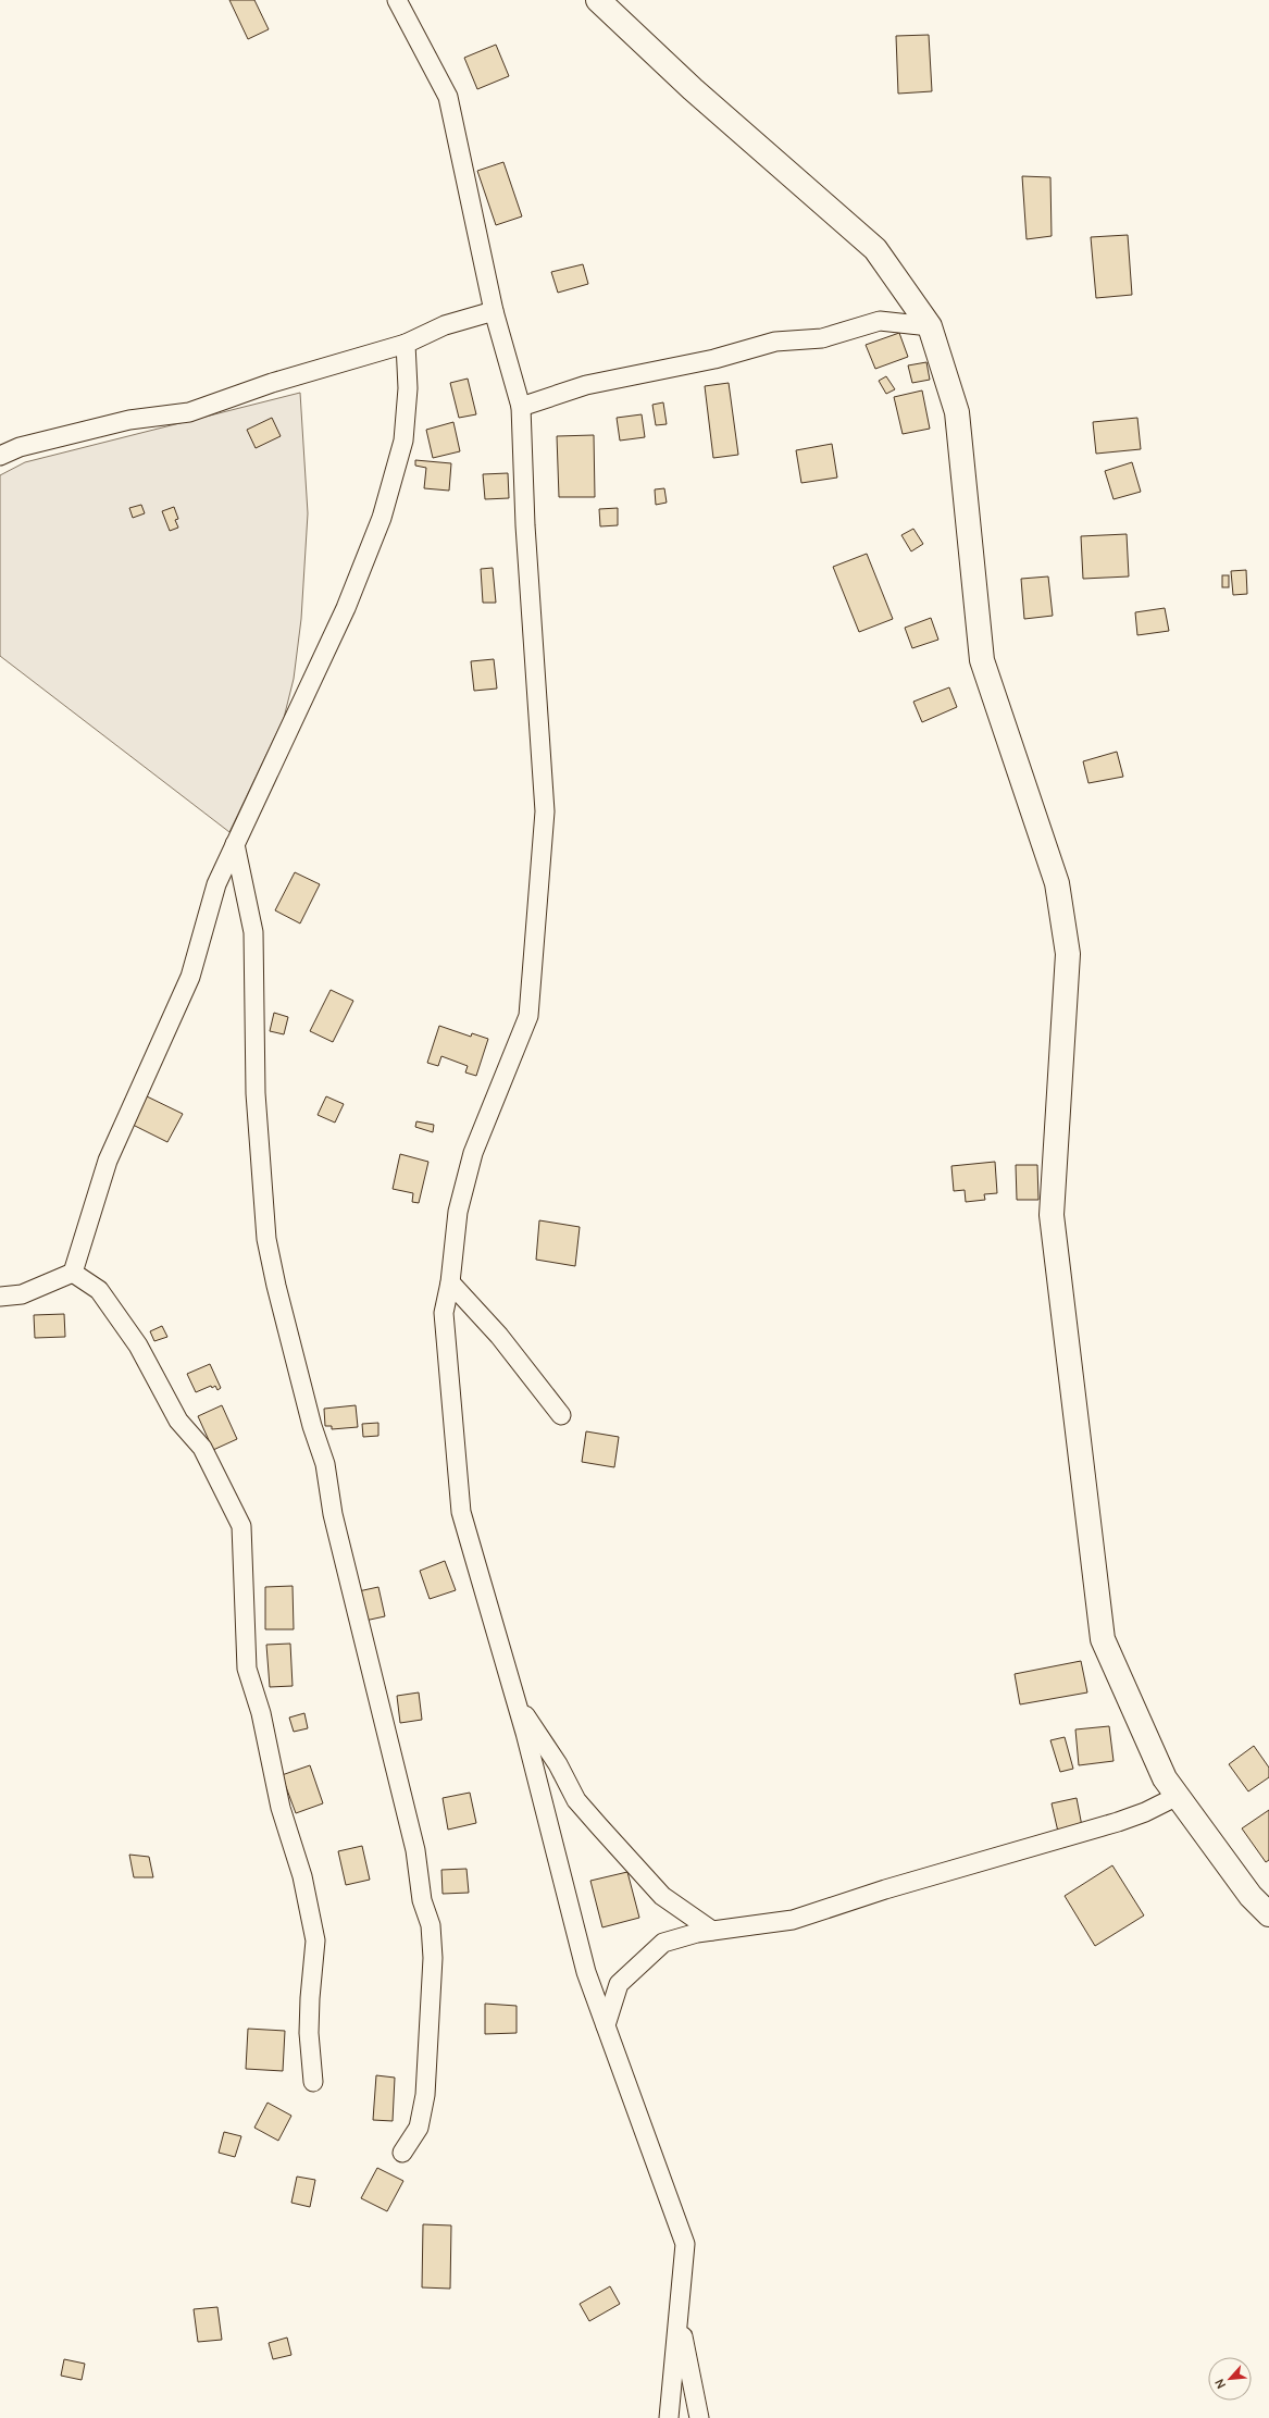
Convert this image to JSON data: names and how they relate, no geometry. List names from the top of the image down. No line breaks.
{"north":"bottom left"}
